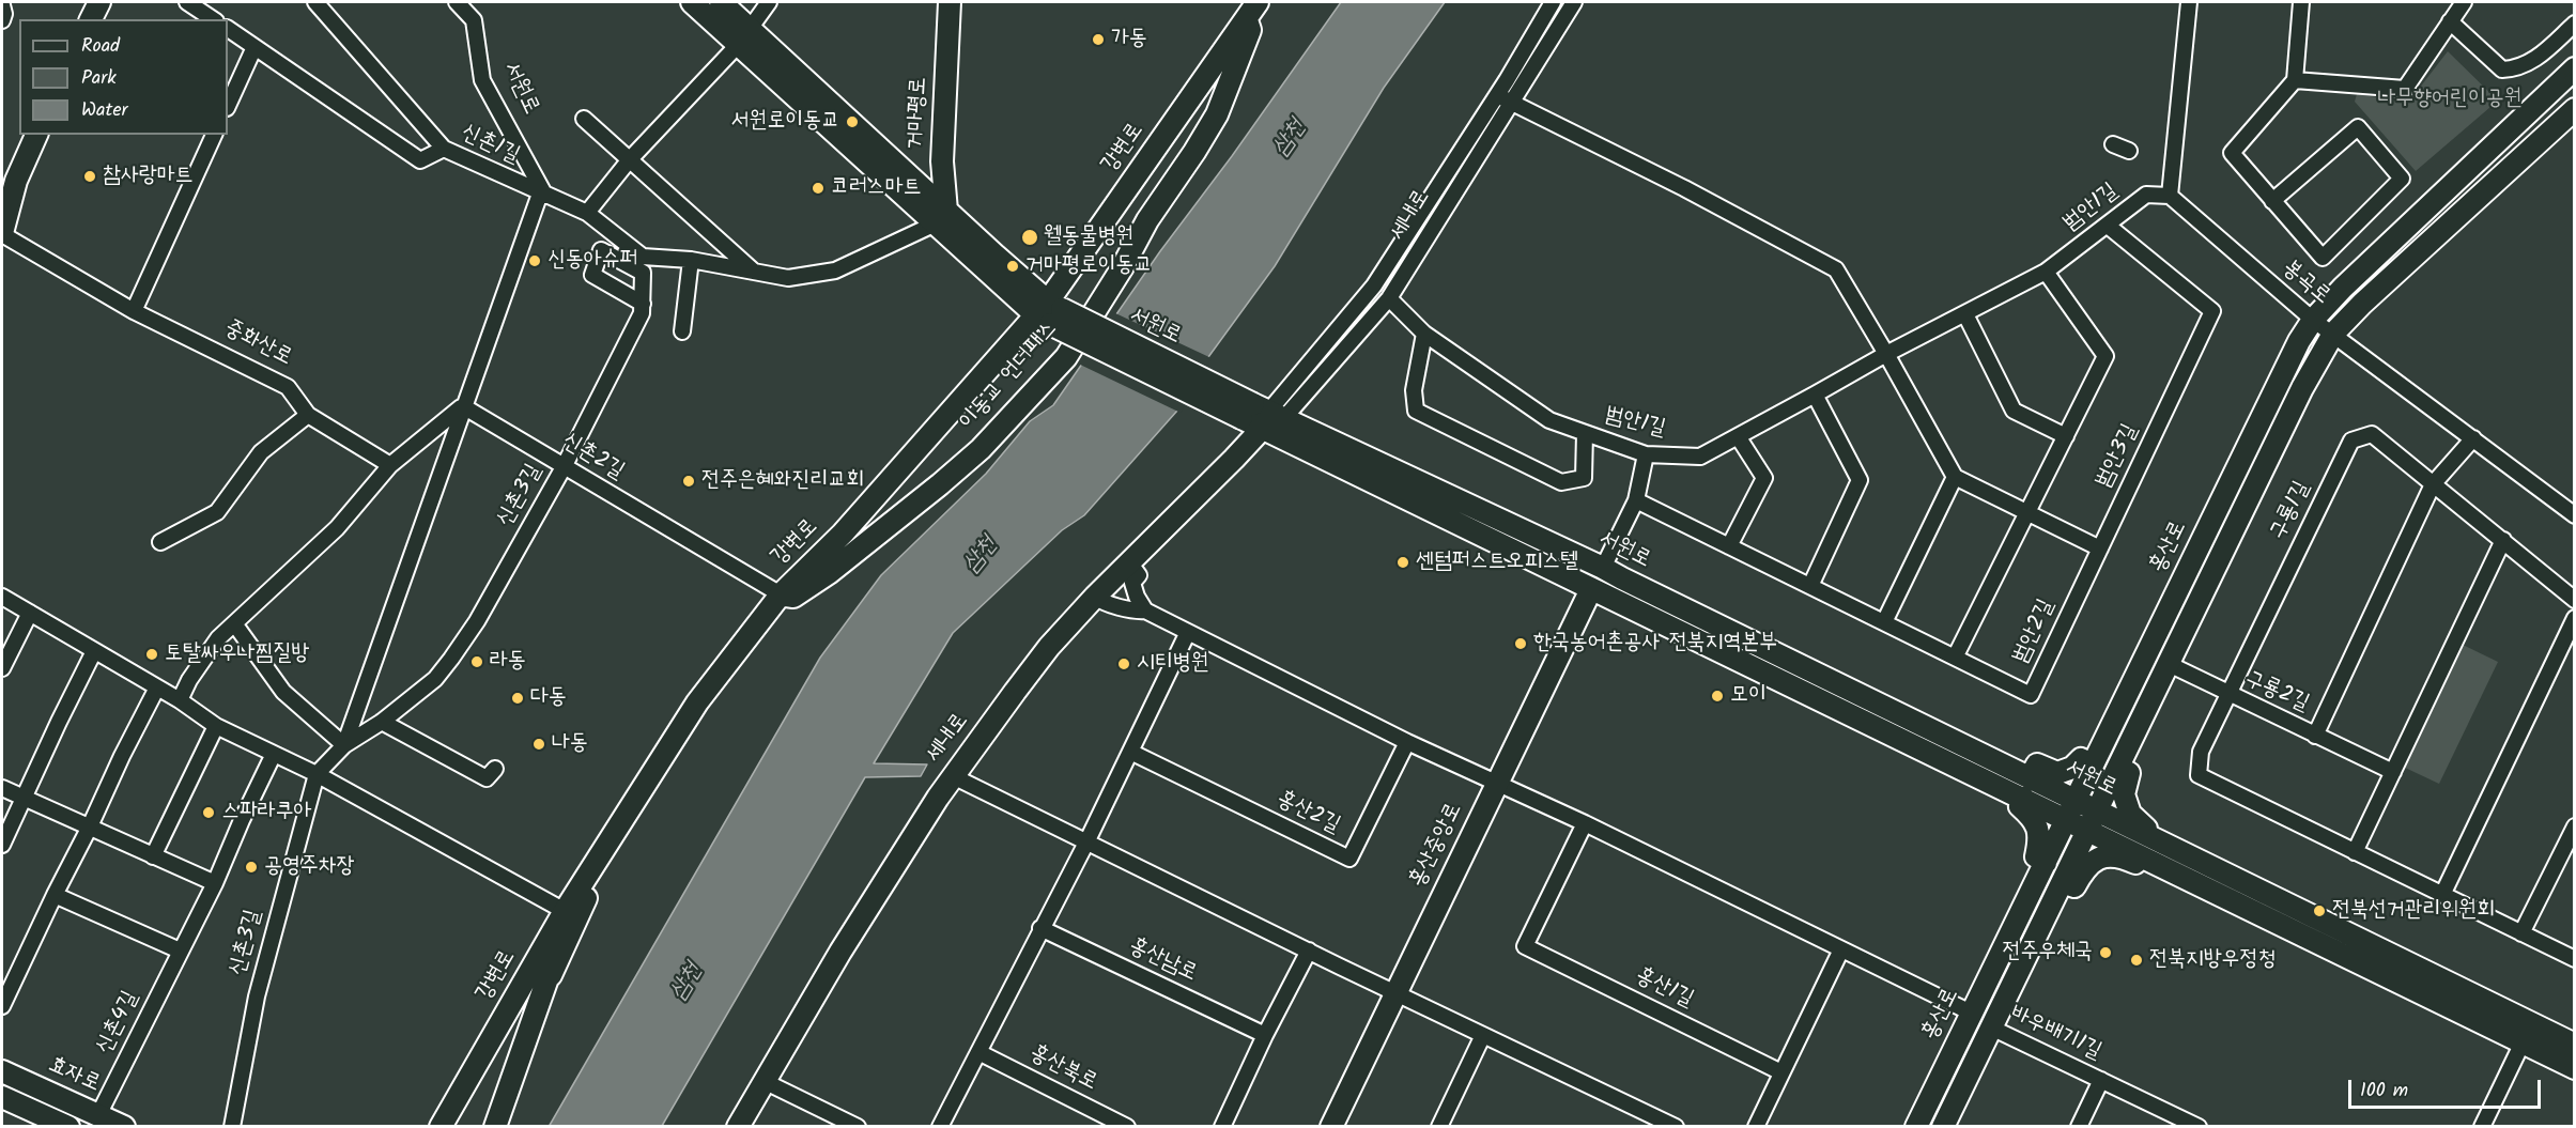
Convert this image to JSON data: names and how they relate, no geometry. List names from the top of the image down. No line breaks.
{"streets":{"street":["서원로","거마평로","신촌1길","강변로","범안1길","세내로","봉곡로","중화산로","이동교 언더패스","범안3길","신촌2길","신촌3길","구룡1길","홍산로","범안2길","구룡2길","홍산2길","홍산중앙로","홍산남로","홍산1길","신촌4길","바우배기1길","홍산북로","효자로"]},"crossings":[["서원로","거마평로"],["서원로","신촌1길"],["서원로","강변로"],["서원로","세내로"],["서원로","신촌3길"],["서원로","홍산로"],["서원로","홍산중앙로"],["거마평로","신촌1길"],["신촌1길","신촌3길"],["강변로","이동교 언더패스"],["강변로","신촌2길"],["범안1길","세내로"],["범안1길","봉곡로"],["범안1길","범안3길"],["봉곡로","홍산로"],["이동교 언더패스","신촌2길"],["범안3길","범안2길"],["신촌2길","신촌3길"],["구룡1길","구룡2길"],["신촌4길","효자로"]],"water":["삼천"],"parks":["나무향어린이공원"],"places":["가동","서원로이동교","참사랑마트","코러스마트","웰동물병원","신동아슈퍼","거마평로이동교","전주은혜와진리교회","센텀퍼스트오피스텔","한국농어촌공사 전북지역본부","토탈싸우나찜질방","라동","시티병원","모이","다동","나동","스파라쿠아","공영주차장","전북선거관리위원회","전주우체국","전북지방우정청"],"legend":["Road","Park","Water"],"scale_bar":"100 m"}
